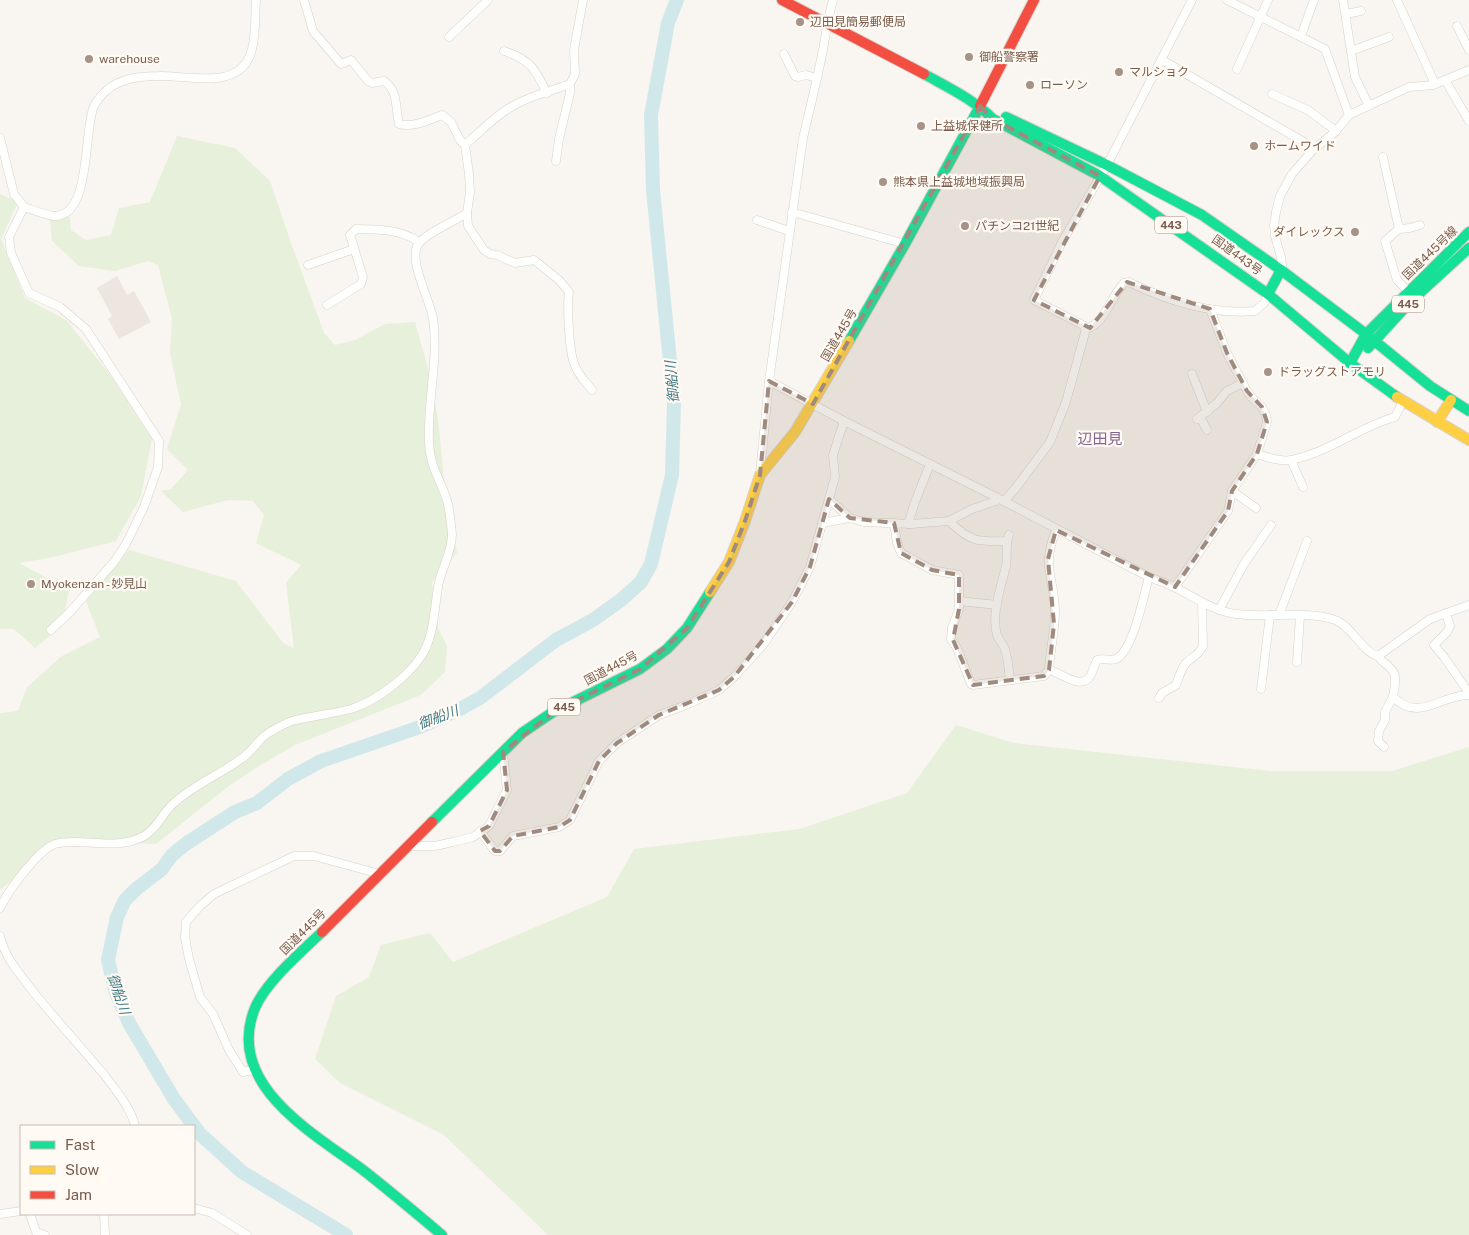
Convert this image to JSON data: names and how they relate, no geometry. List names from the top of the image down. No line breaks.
{"streets":{"main road":["443","国道445号線","国道443号","445","国道445号"]},"crossings":[["国道445号線","国道443号"],["国道445号線","445"],["国道443号","445"],["国道443号","国道445号"]],"districts":["辺田見"],"water":["御船川"],"places":["辺田見簡易郵便局","御船警察署","warehouse","マルショク","ローソン","上益城保健所","ホームワイド","熊本県上益城地域振興局","パチンコ21世紀","ダイレックス","ドラッグストアモリ","Myokenzan - 妙見山"],"legend":["Fast","Slow","Jam"]}
